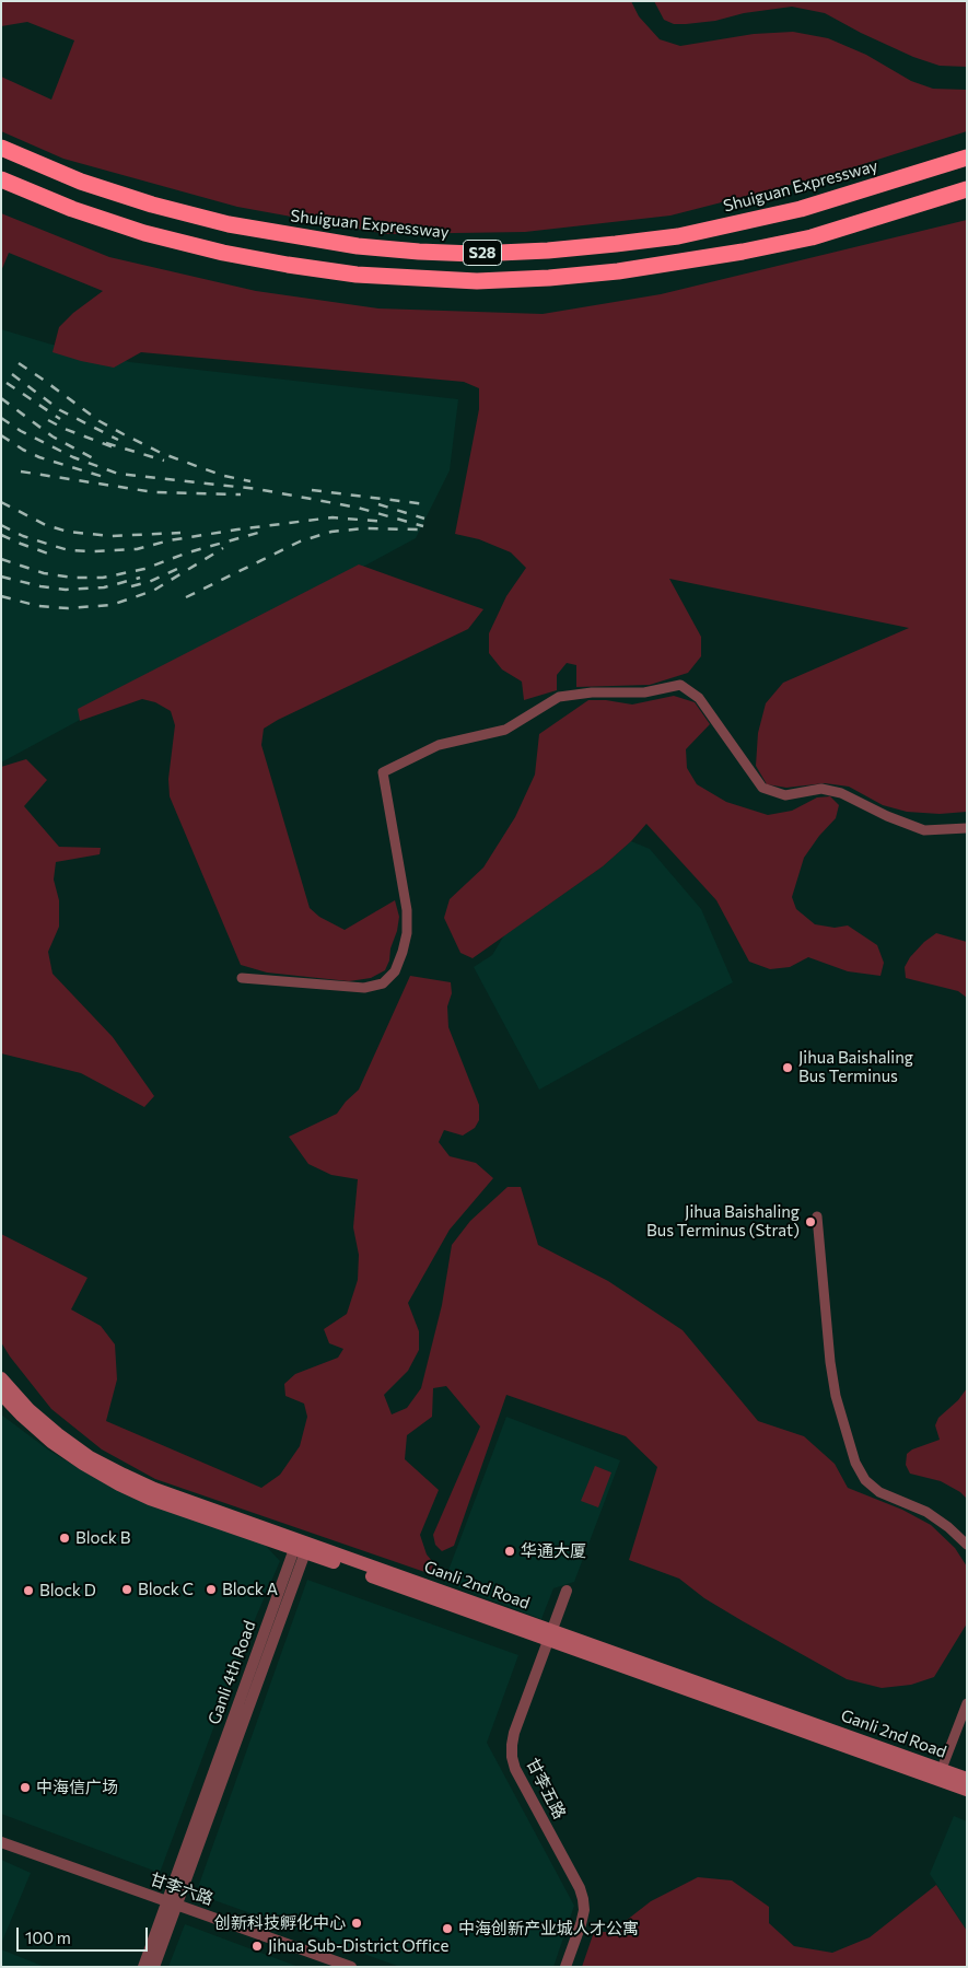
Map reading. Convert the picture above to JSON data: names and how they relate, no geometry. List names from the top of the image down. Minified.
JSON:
{"streets":{"highway":["Shuiguan Expressway","S28"],"main road":["Ganli 2nd Road"],"street":["Ganli 4th Road","甘李五路","甘李六路"]},"crossings":[["Ganli 2nd Road","Ganli 4th Road"],["Ganli 2nd Road","甘李五路"],["Ganli 4th Road","甘李六路"]],"places":["Jihua Baishaling Bus Terminus","Jihua Baishaling Bus Terminus (Strat)","Block B","华通大厦","Block C","Block A","Block D","中海信广场","创新科技孵化中心","中海创新产业城人才公寓","Jihua Sub-District Office"],"scale_bar":"100 m"}
